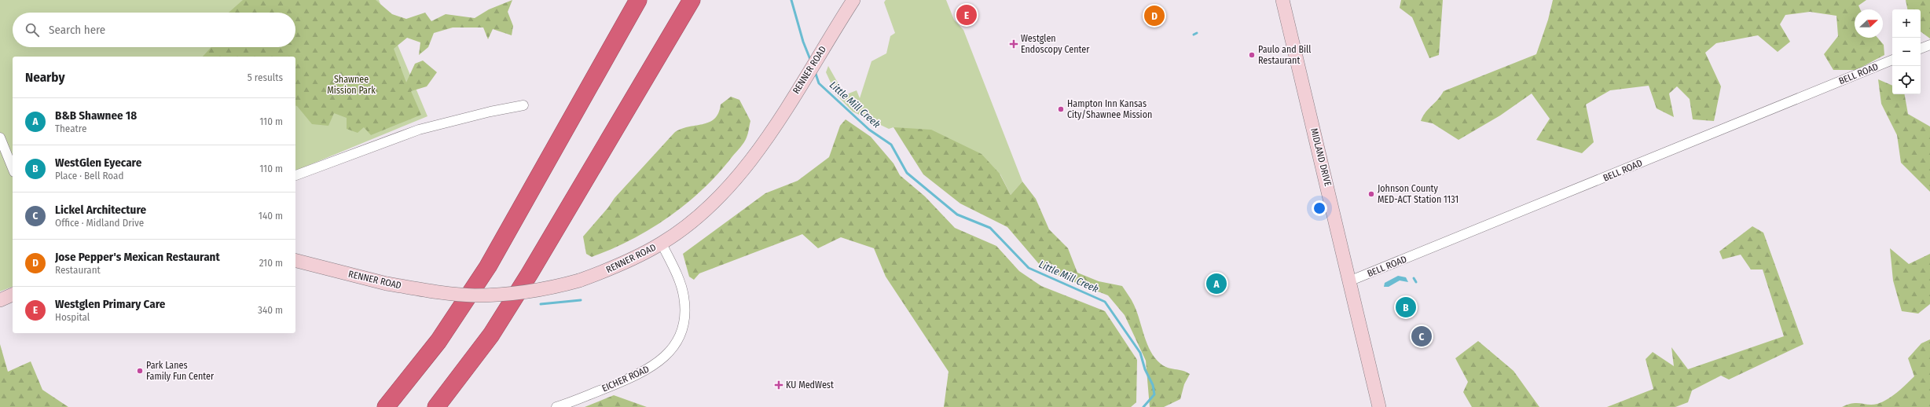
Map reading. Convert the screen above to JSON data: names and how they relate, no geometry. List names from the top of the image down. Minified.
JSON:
{"streets":{"main road":["RENNER ROAD","MIDLAND DRIVE"],"street":["BELL ROAD","EICHER ROAD"]},"crossings":[["RENNER ROAD","EICHER ROAD"],["BELL ROAD","MIDLAND DRIVE"]],"water":["Little Mill Creek"],"parks":["Shawnee Mission Park"],"places":{"health":["Westglen Endoscopy Center","KU MedWest"],"other":["Paulo and Bill Restaurant","Hampton Inn Kansas City/Shawnee Mission","Johnson County MED-ACT Station 1131","Park Lanes Family Fun Center"]},"north":"right","page":{"pins":["E","D","A","B","C"],"map_buttons":["+","−"],"search":"Search here","heading":["Nearby","5 results"],"list":[{"mark":"A","name":"B&B Shawnee 18","note":"Theatre","value":"110 m"},{"mark":"B","name":"WestGlen Eyecare","note":"Place · Bell Road","value":"110 m"},{"mark":"C","name":"Lickel Architecture","note":"Office · Midland Drive","value":"140 m"},{"mark":"D","name":"Jose Pepper's Mexican Restaurant","note":"Restaurant","value":"210 m"},{"mark":"E","name":"Westglen Primary Care","note":"Hospital","value":"340 m"}]}}
